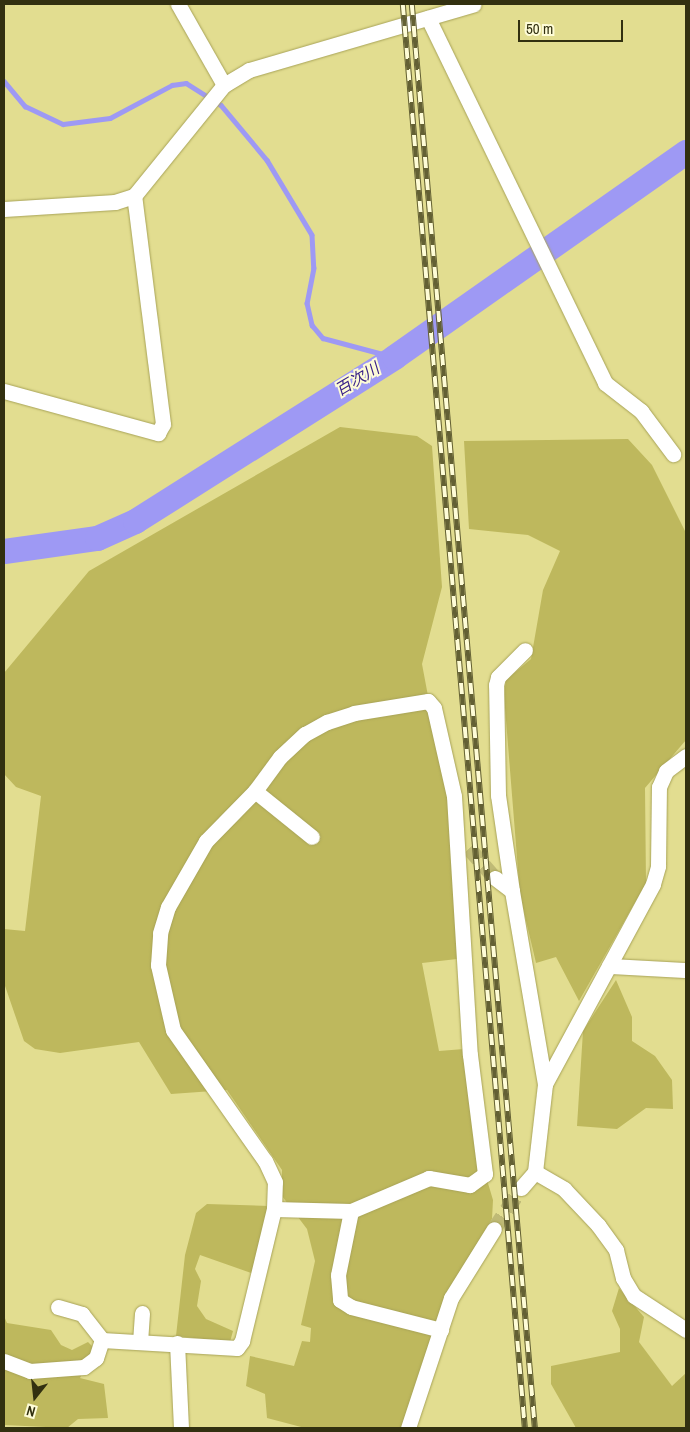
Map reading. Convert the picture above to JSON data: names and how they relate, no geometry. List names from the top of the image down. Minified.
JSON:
{"water":["百次川"],"scale_bar":"50 m","north":"bottom"}
